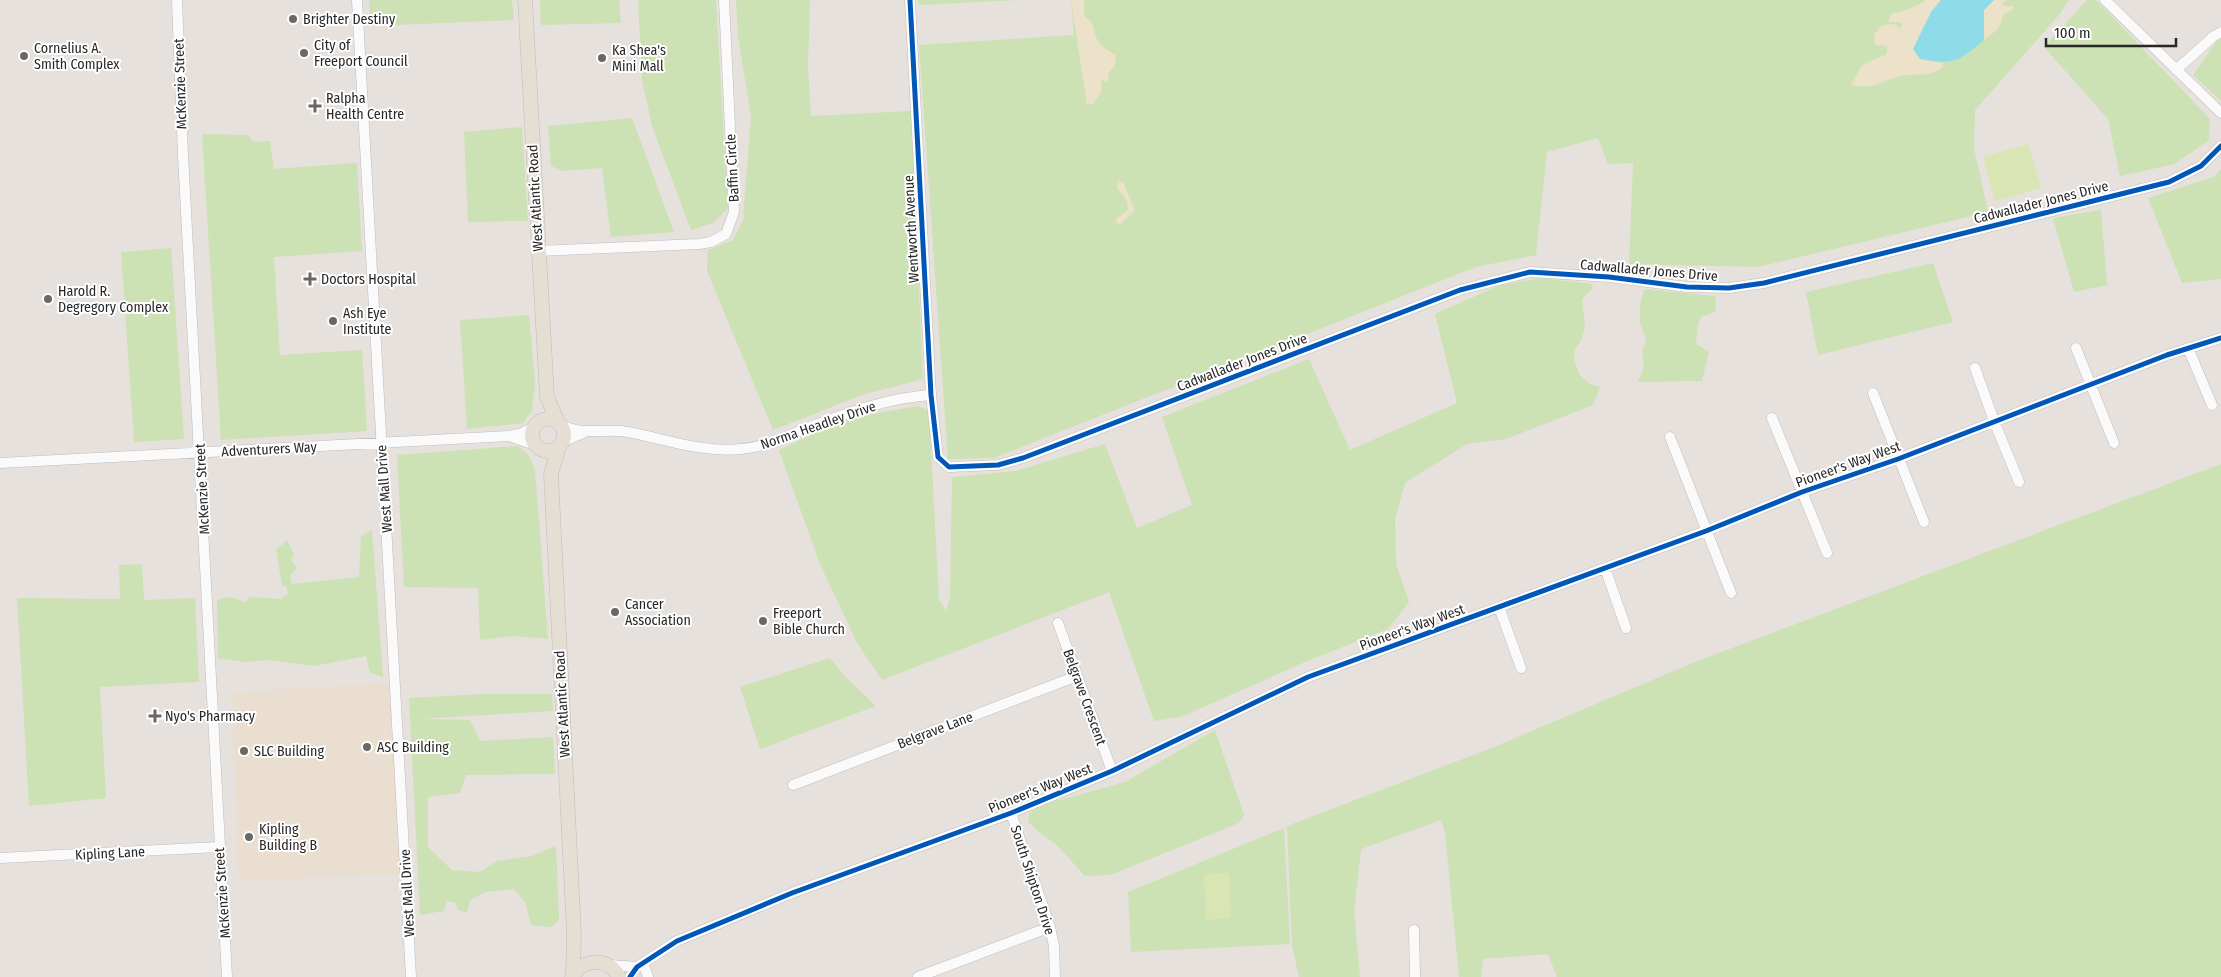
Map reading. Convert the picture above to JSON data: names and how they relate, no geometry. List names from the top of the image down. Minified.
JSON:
{"streets":{"main road":["West Atlantic Road"],"street":["McKenzie Street","Baffin Circle","Cadwallader Jones Drive","Wentworth Avenue","Norma Headley Drive","Adventurers Way","Pioneer's Way West","West Mall Drive","Belgrave Crescent","Belgrave Lane","Kipling Lane","South Shipton Drive"]},"crossings":[["McKenzie Street","Adventurers Way"],["McKenzie Street","Kipling Lane"],["Baffin Circle","West Atlantic Road"],["West Atlantic Road","Norma Headley Drive"],["West Atlantic Road","Adventurers Way"],["Cadwallader Jones Drive","Wentworth Avenue"],["Wentworth Avenue","Norma Headley Drive"],["Norma Headley Drive","Adventurers Way"],["Adventurers Way","West Mall Drive"],["Pioneer's Way West","Belgrave Crescent"],["Pioneer's Way West","South Shipton Drive"],["Belgrave Crescent","Belgrave Lane"]],"places":{"other":["Brighter Destiny","City of Freeport Council","Cornelius A. Smith Complex","Ka Shea's Mini Mall","Harold R. Degregory Complex","Ash Eye Institute","Cancer Association","Freeport Bible Church","ASC Building","SLC Building","Kipling Building B"],"health":["Ralpha Health Centre","Doctors Hospital","Nyo's Pharmacy"]},"scale_bar":"100 m"}
